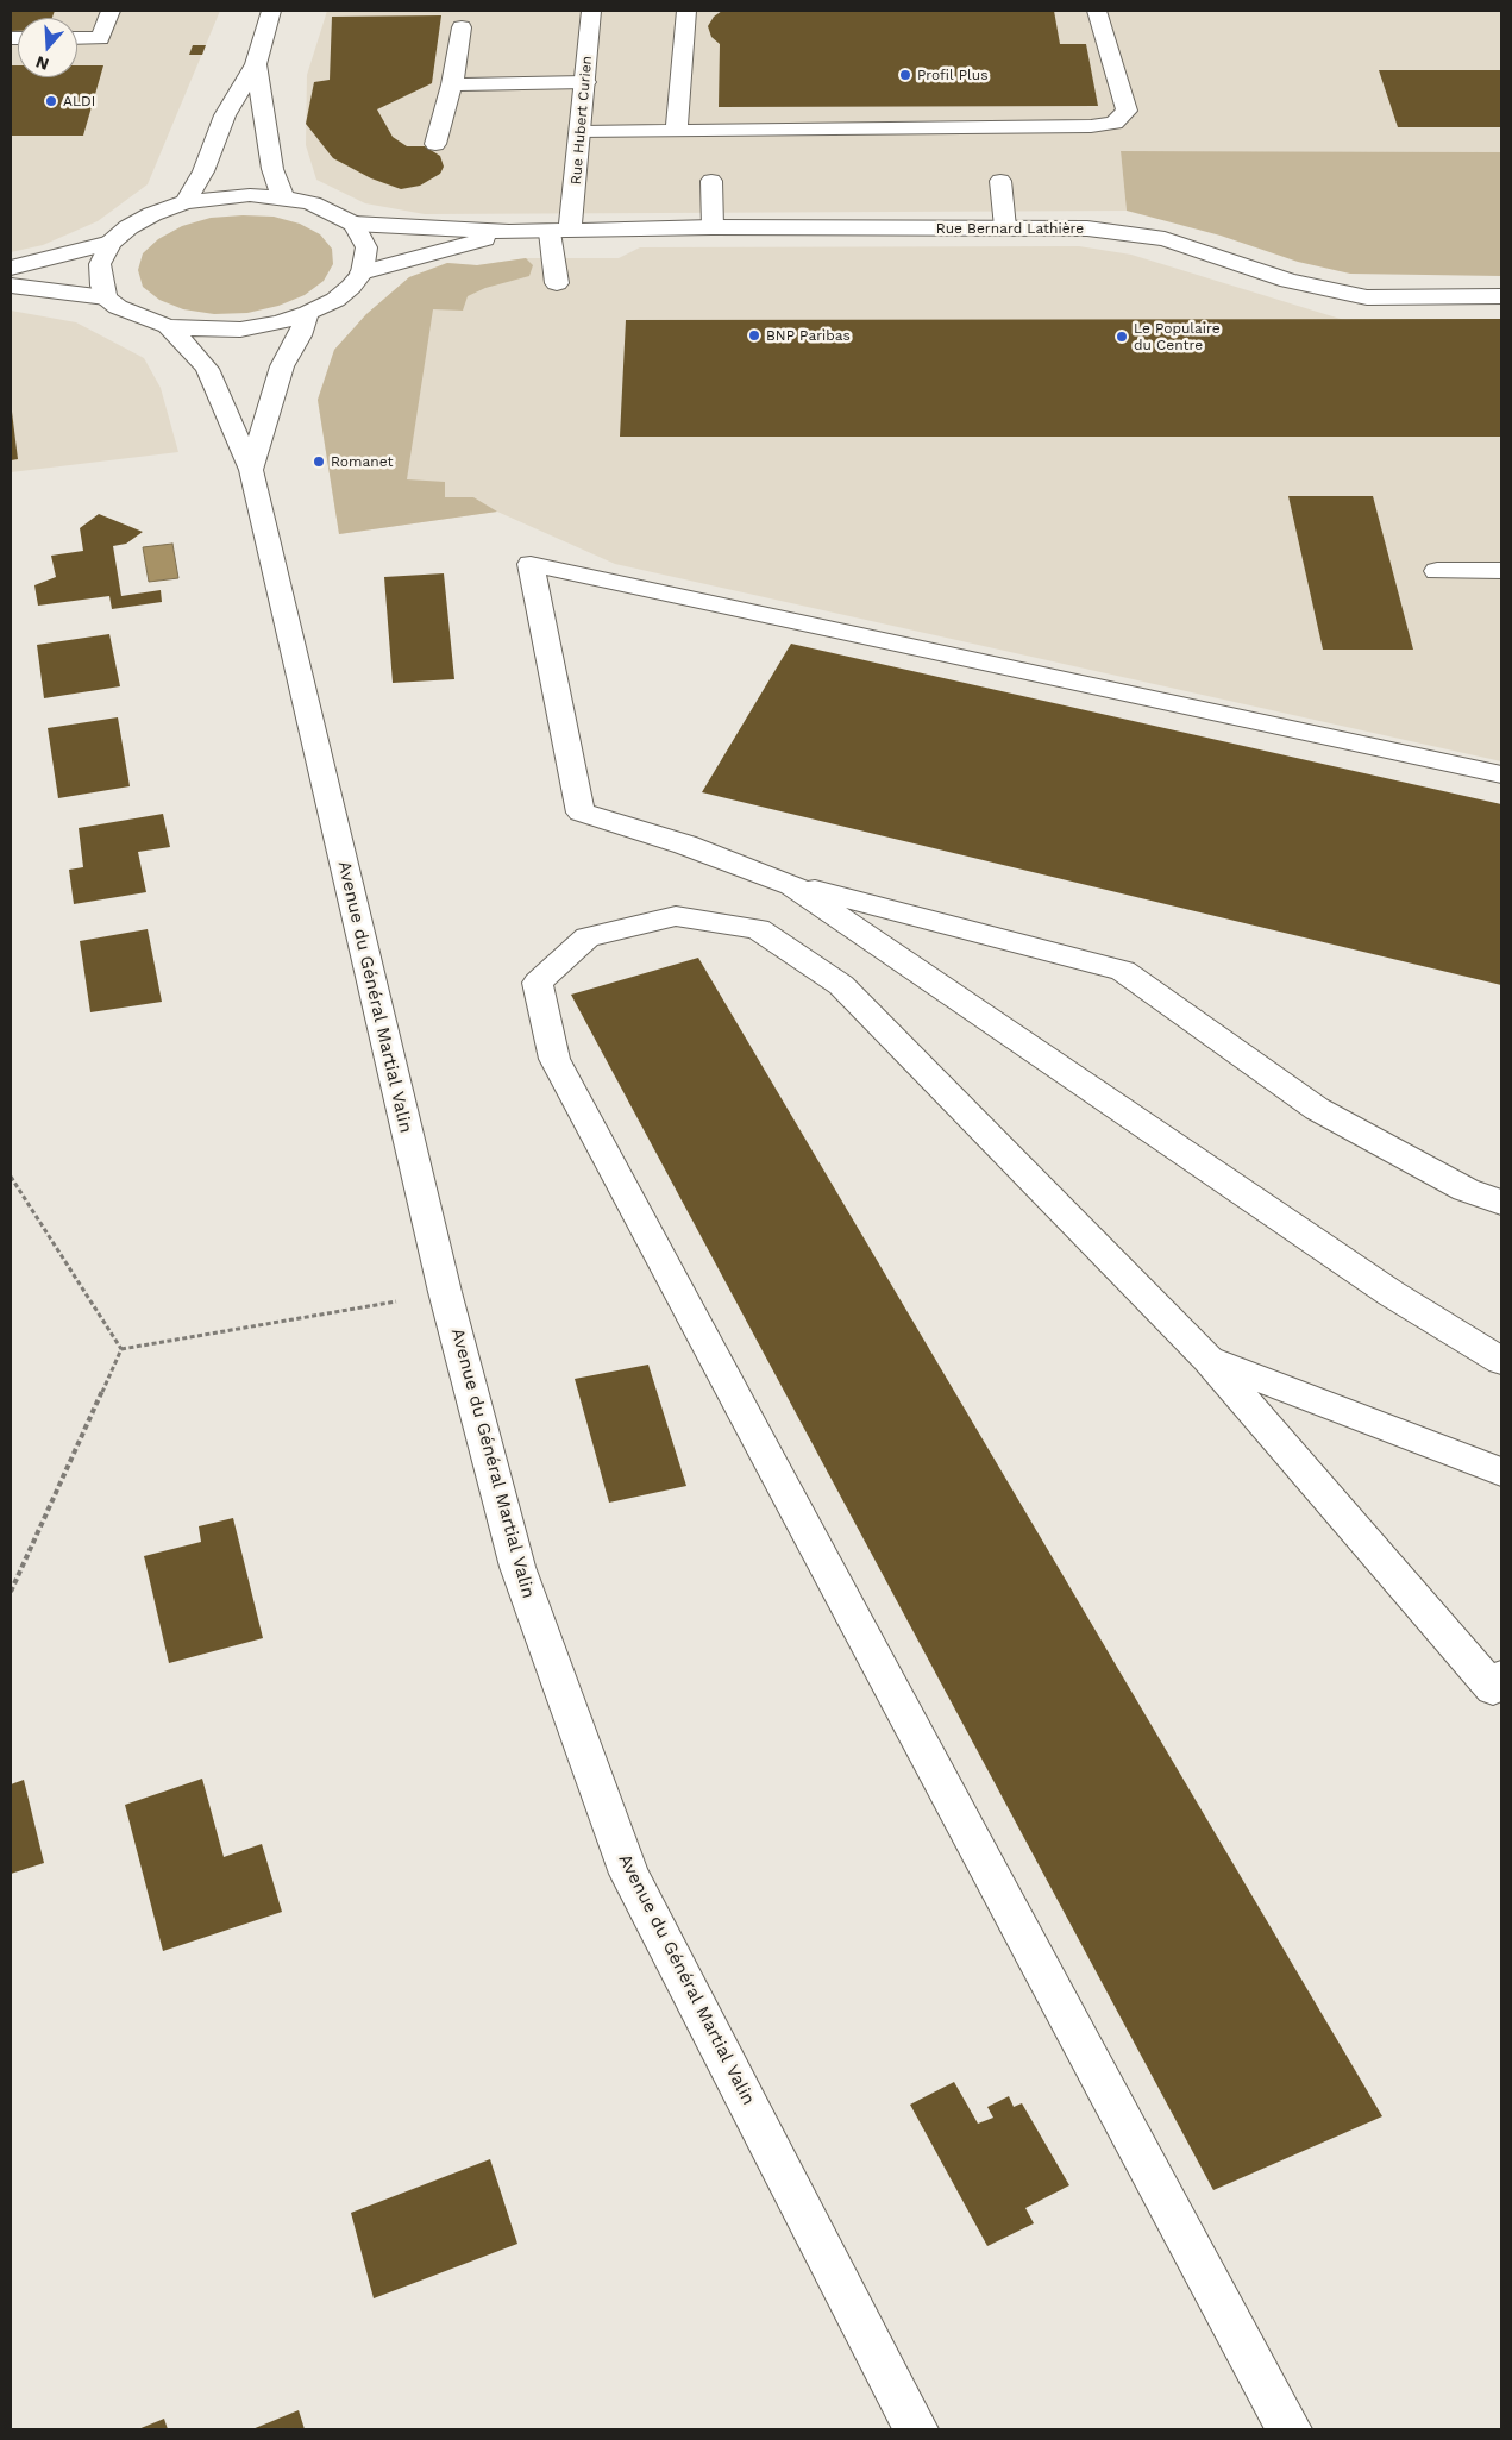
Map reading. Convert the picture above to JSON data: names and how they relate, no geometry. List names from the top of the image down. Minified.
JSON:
{"streets":{"main road":["Rue Hubert Curien","Rue Bernard Lathière","Avenue du Général Martial Valin"]},"crossings":[["Rue Hubert Curien","Rue Bernard Lathière"]],"places":["Profil Plus","ALDI","BNP Paribas","Le Populaire du Centre","Romanet"],"north":"bottom"}
